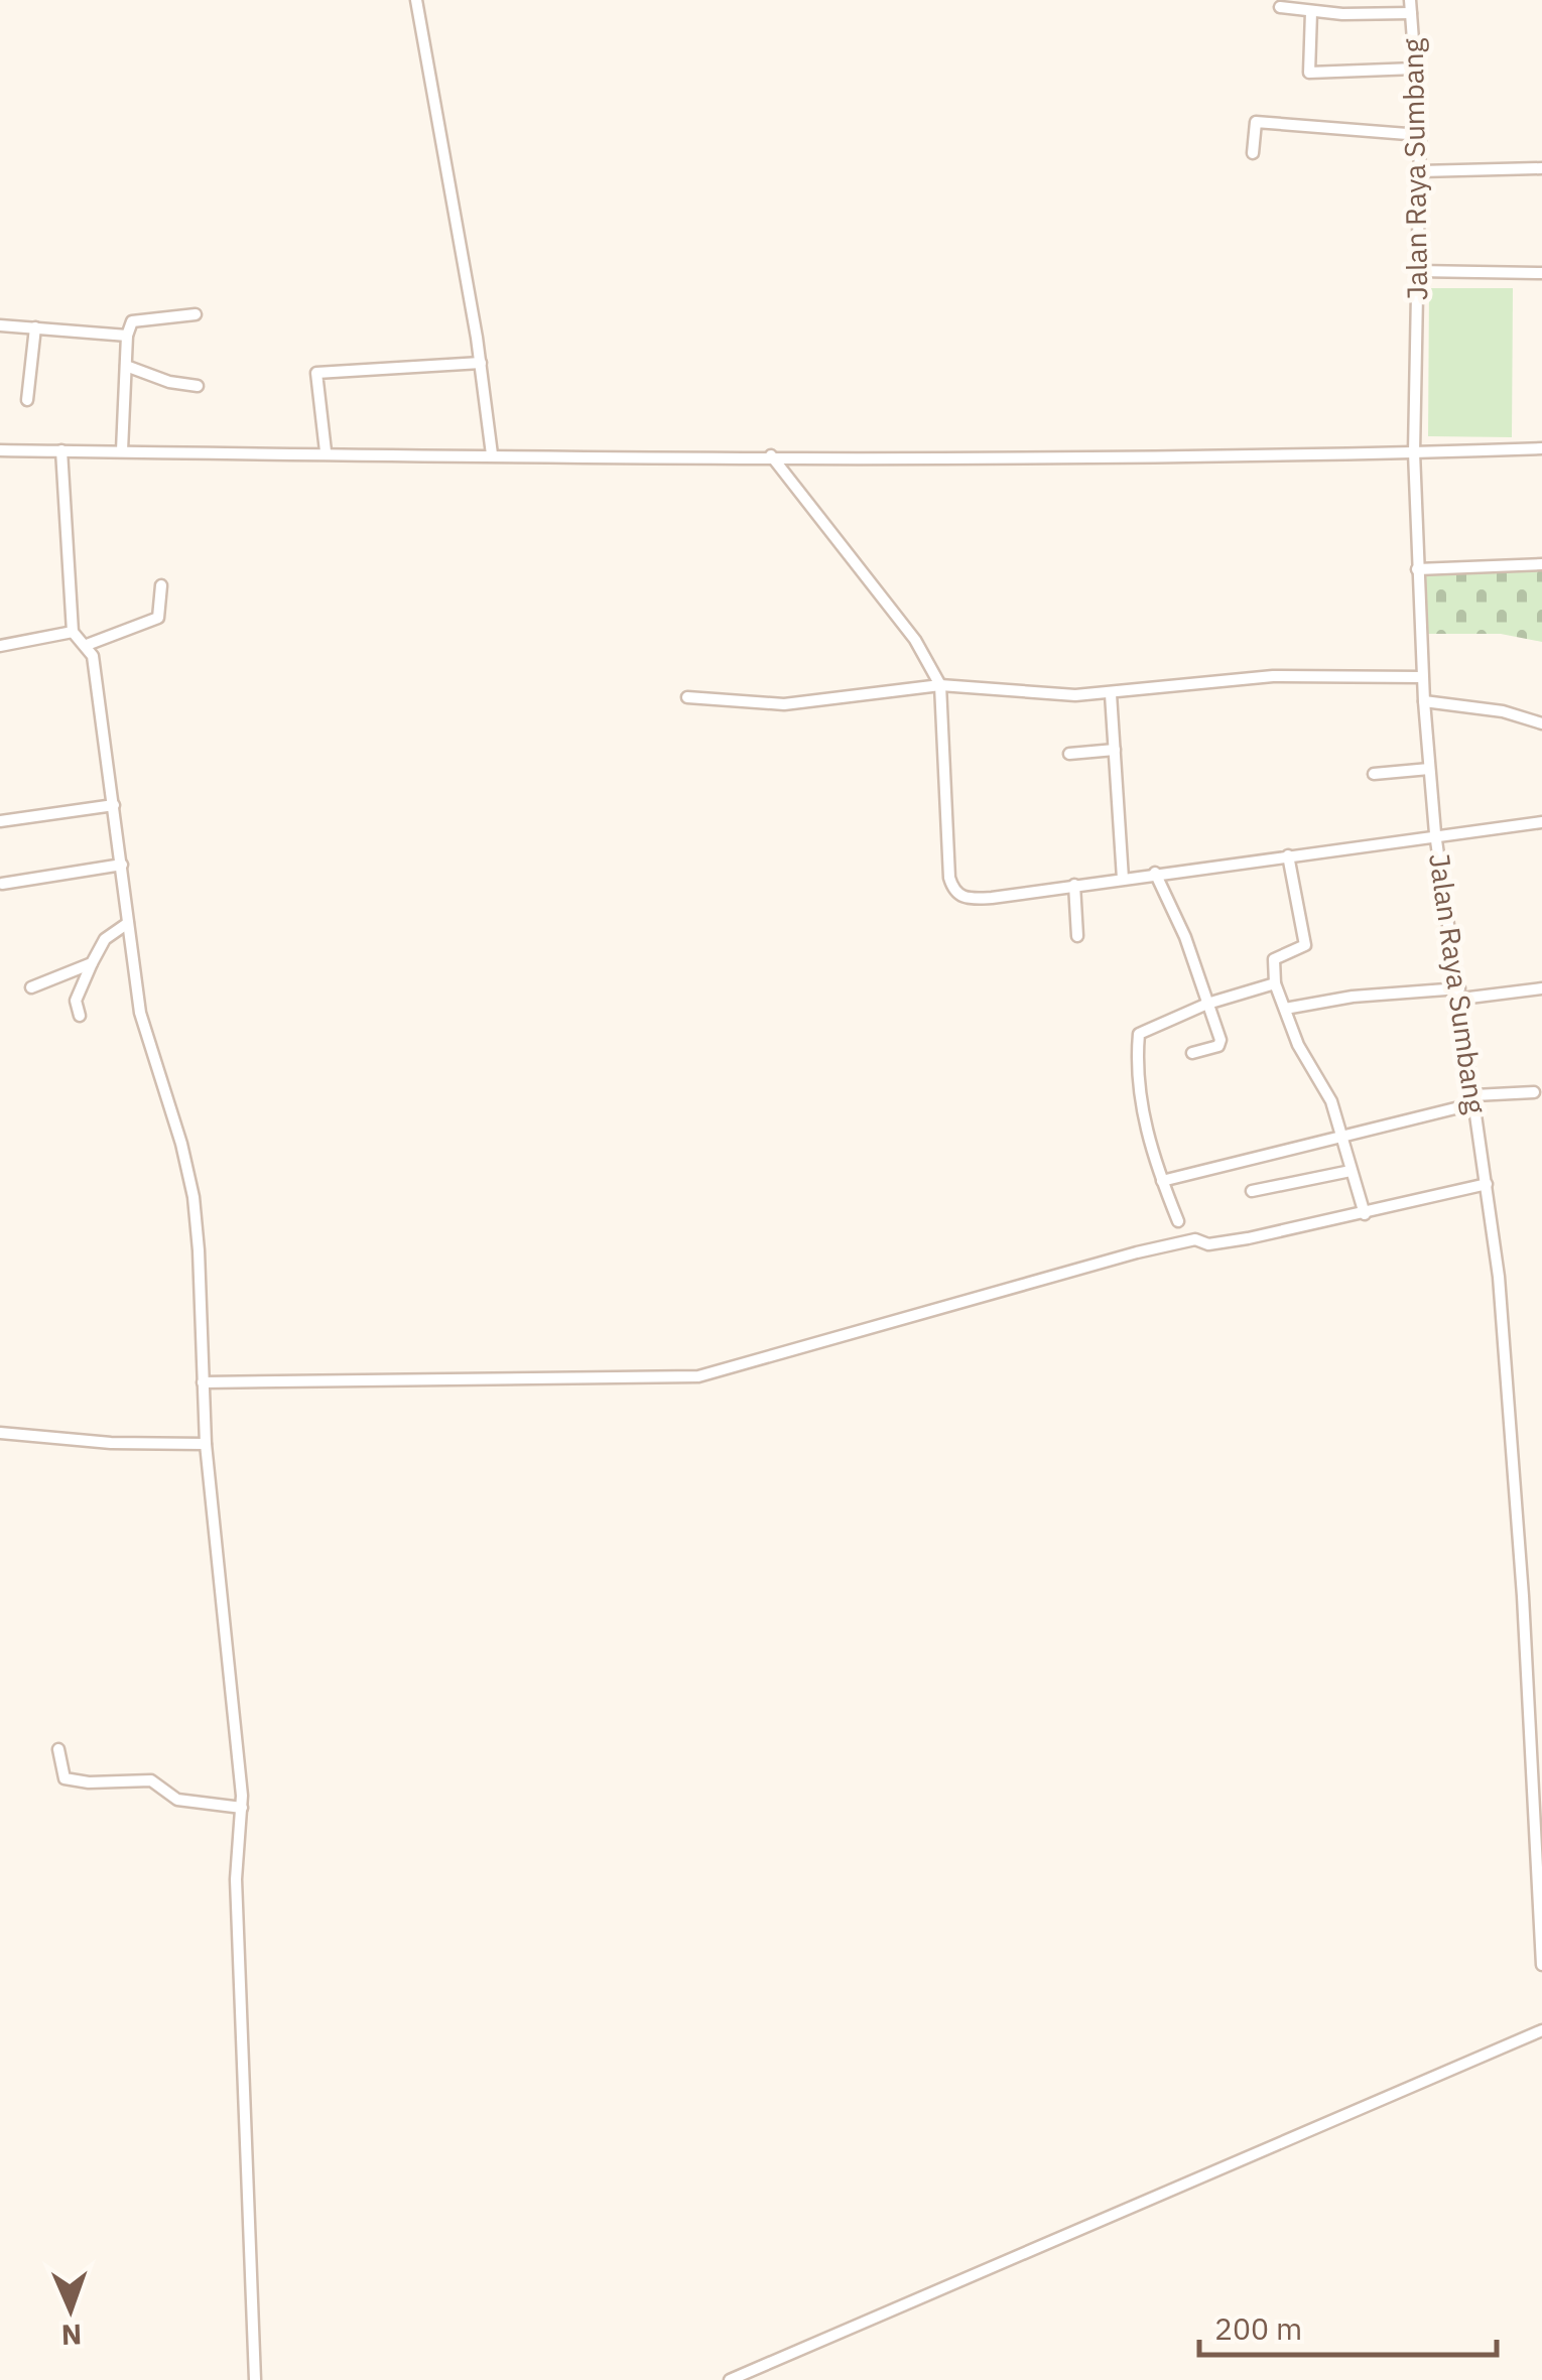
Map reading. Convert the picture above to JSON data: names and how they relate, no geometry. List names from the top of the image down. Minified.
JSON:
{"streets":{"street":["Jalan Raya Sumbang"]},"scale_bar":"200 m","north":"bottom"}
